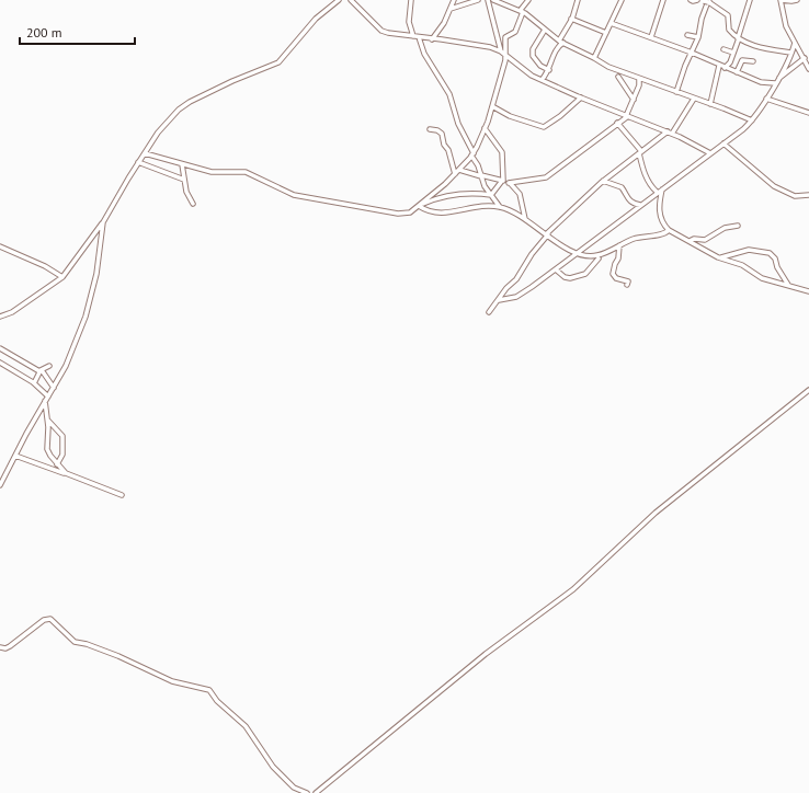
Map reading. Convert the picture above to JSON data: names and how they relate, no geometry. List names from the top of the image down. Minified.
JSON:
{"scale_bar":"200 m"}
